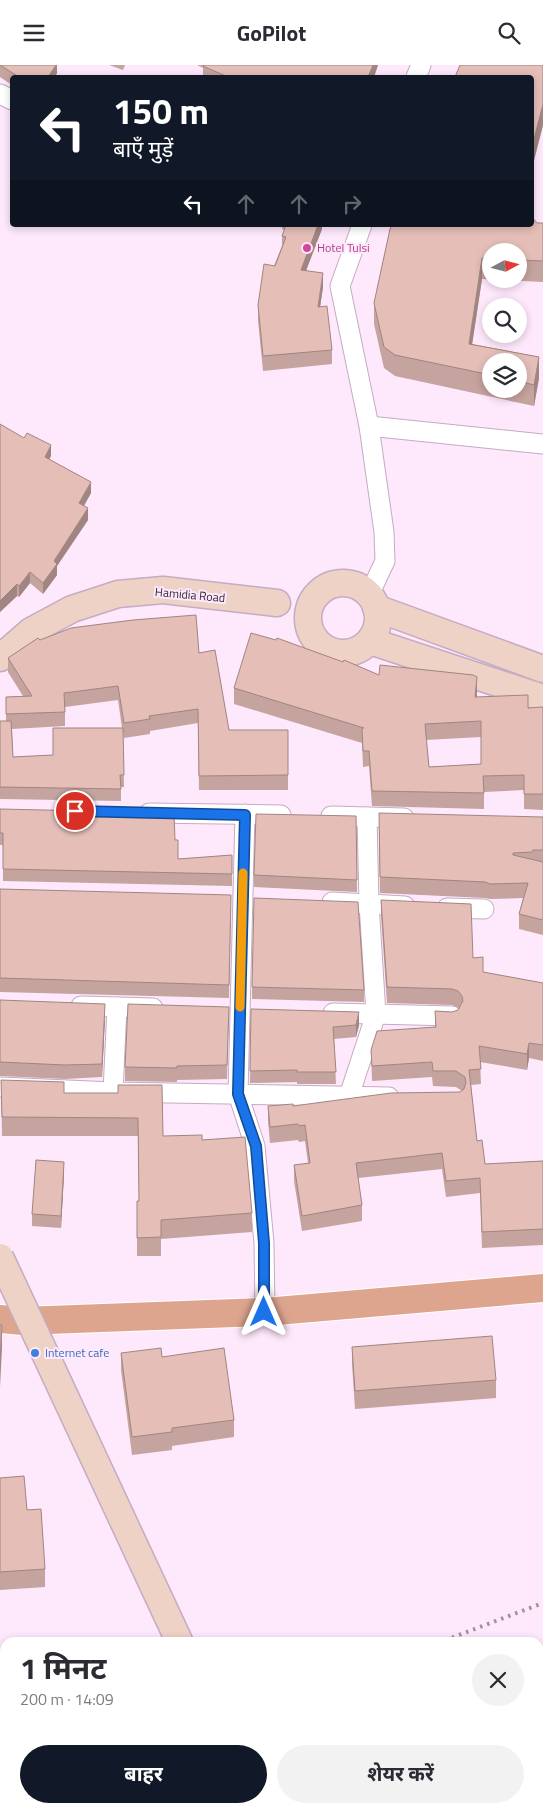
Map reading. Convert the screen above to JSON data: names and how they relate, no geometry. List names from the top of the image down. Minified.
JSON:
{"streets":{"main road":["Hamidia Road"]},"places":["Hotel Tulsi","Internet cafe"],"north":"right","page":{"header":"GoPilot","turn":["150 m","बाएँ मुड़ें"],"heading":["1 मिनट","200 m · 14:09"],"buttons":["बाहर","शेयर करें"]}}
